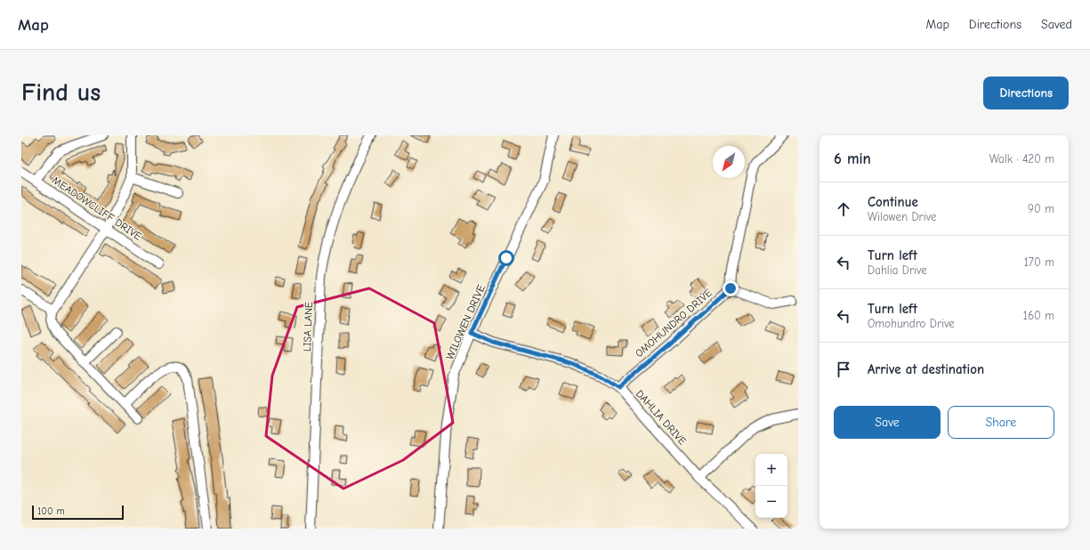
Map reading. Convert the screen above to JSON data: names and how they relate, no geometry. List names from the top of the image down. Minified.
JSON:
{"streets":{"street":["MEADOWCLIFF DRIVE","WILOWEN DRIVE","OMOHUNDRO DRIVE","LISA LANE","DAHLIA DRIVE"]},"crossings":[["WILOWEN DRIVE","DAHLIA DRIVE"],["OMOHUNDRO DRIVE","DAHLIA DRIVE"]],"scale_bar":"100 m","north":"bottom left","page":{"header":"Map","nav":["Map","Directions","Saved"],"buttons":["Directions",["Save","Share"]],"title":"Find us","heading":["6 min","Walk · 420 m"],"list":[["Continue","Wilowen Drive","90 m"],["Turn left","Dahlia Drive","170 m"],["Turn left","Omohundro Drive","160 m"],"Arrive at destination"],"map_buttons":["+","−"],"scale":"100 m"}}
